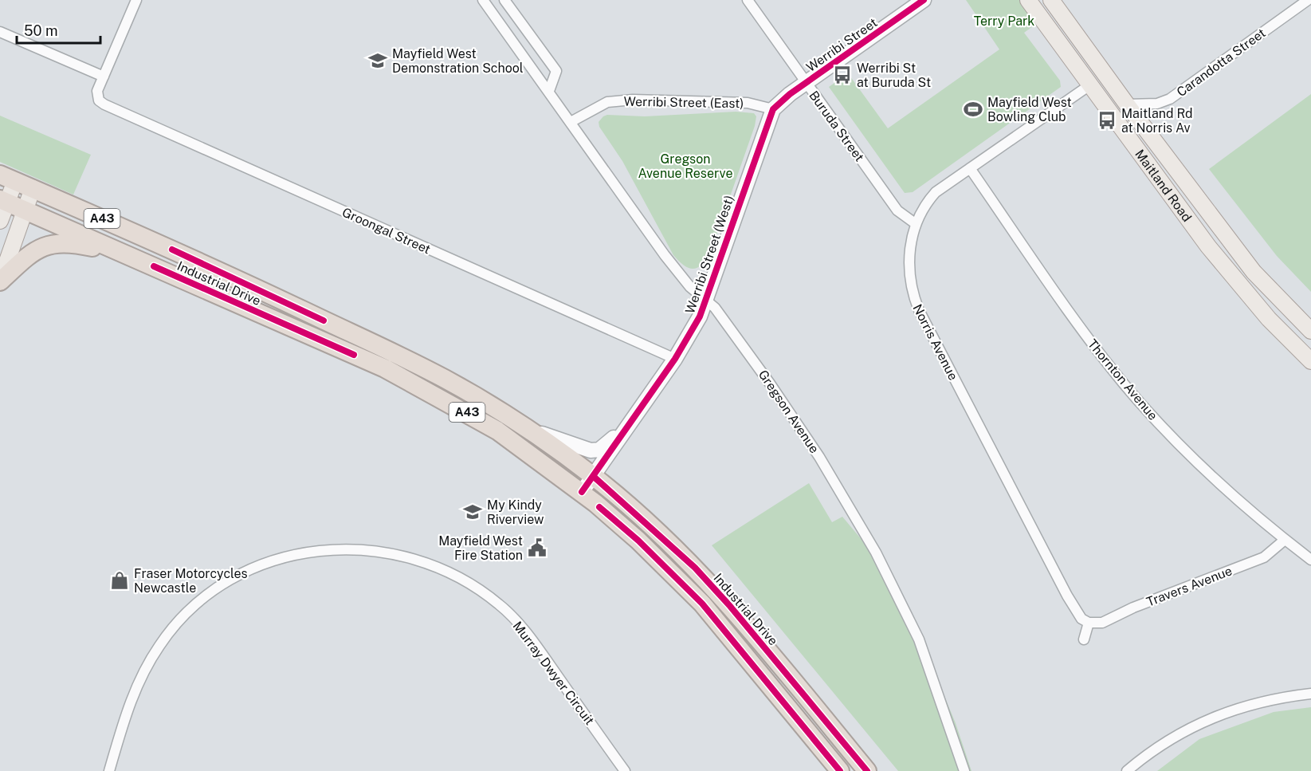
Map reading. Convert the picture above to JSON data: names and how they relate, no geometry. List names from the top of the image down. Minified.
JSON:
{"streets":{"highway":["A43","Industrial Drive"],"main road":["Werribi Street","Maitland Road","Werribi Street (West)"],"street":["Carandotta Street","Werribi Street (East)","Buruda Street","Groongal Street","Norris Avenue","Thornton Avenue","Gregson Avenue","Travers Avenue","Murray Dwyer Circuit"]},"crossings":[["Werribi Street","Werribi Street (East)"],["Werribi Street","Buruda Street"],["Werribi Street","Werribi Street (West)"],["Carandotta Street","Maitland Road"],["Werribi Street (East)","Werribi Street (West)"],["Werribi Street (East)","Gregson Avenue"],["Buruda Street","Norris Avenue"],["Maitland Road","Norris Avenue"],["Groongal Street","Werribi Street (West)"],["Werribi Street (West)","Industrial Drive"],["Werribi Street (West)","Gregson Avenue"],["Norris Avenue","Thornton Avenue"],["Norris Avenue","Travers Avenue"],["Thornton Avenue","Travers Avenue"]],"parks":["Terry Park","Gregson Avenue Reserve"],"places":{"school or university":["Mayfield West Demonstration School","My Kindy Riverview"],"bus stop":["Werribi St at Buruda St","Maitland Rd at Norris Av"],"sports":["Mayfield West Bowling Club"],"public building":["Mayfield West Fire Station"],"shop":["Fraser Motorcycles Newcastle"]},"scale_bar":"50 m"}
